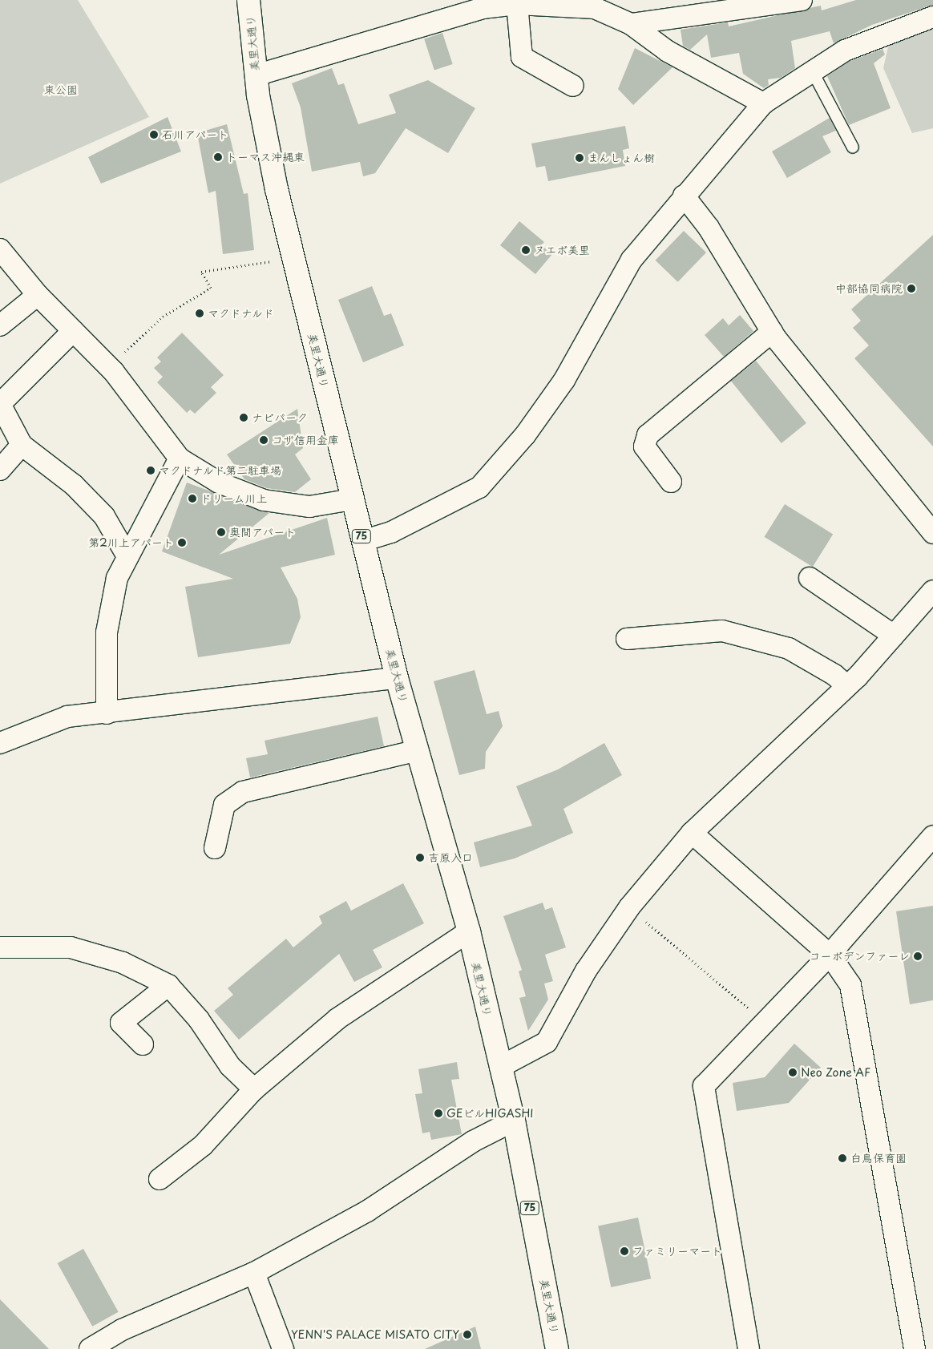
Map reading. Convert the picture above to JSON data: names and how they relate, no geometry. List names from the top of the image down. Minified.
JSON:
{"streets":{"main road":["美里大通り","75"]},"parks":["東公園"],"places":["石川アパート","トーマス沖縄東","まんしょん樹","ヌエボ美里","中部協同病院","マクドナルド","ナビパーク","コザ信用金庫","マクドナルド第二駐車場","ドリーム川上","奥間アパート","第2川上アパート","吉原入口","コーポデンファーレ","Neo Zone AF","GEビルHIGASHI","白鳥保育園","ファミリーマート","YENN'S PALACE MISATO CITY"]}
